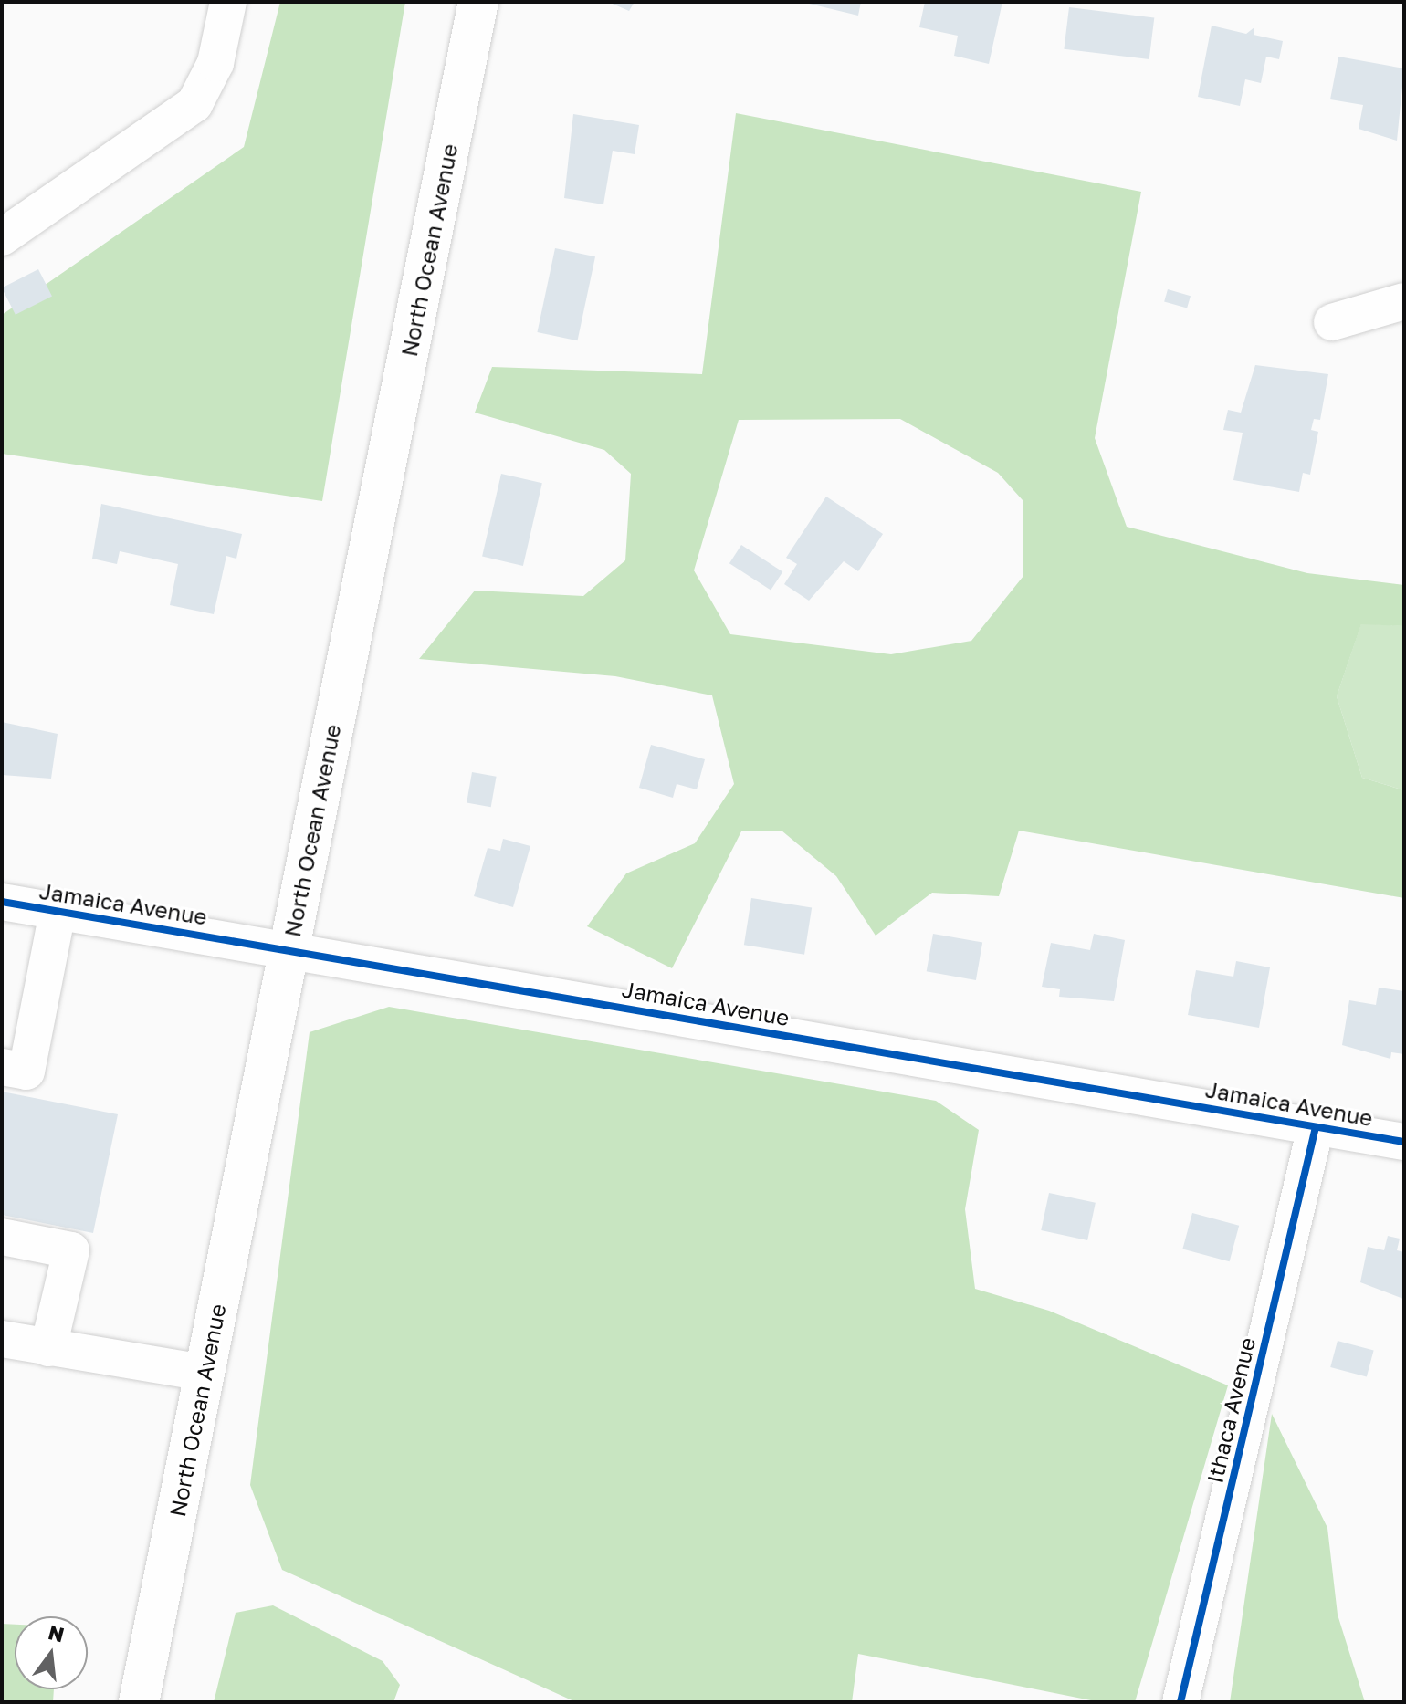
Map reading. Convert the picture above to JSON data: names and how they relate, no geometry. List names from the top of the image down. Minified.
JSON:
{"streets":{"main road":["North Ocean Avenue"],"street":["Jamaica Avenue","Ithaca Avenue"]},"crossings":[["North Ocean Avenue","Jamaica Avenue"],["Jamaica Avenue","Ithaca Avenue"]],"north":"top"}
